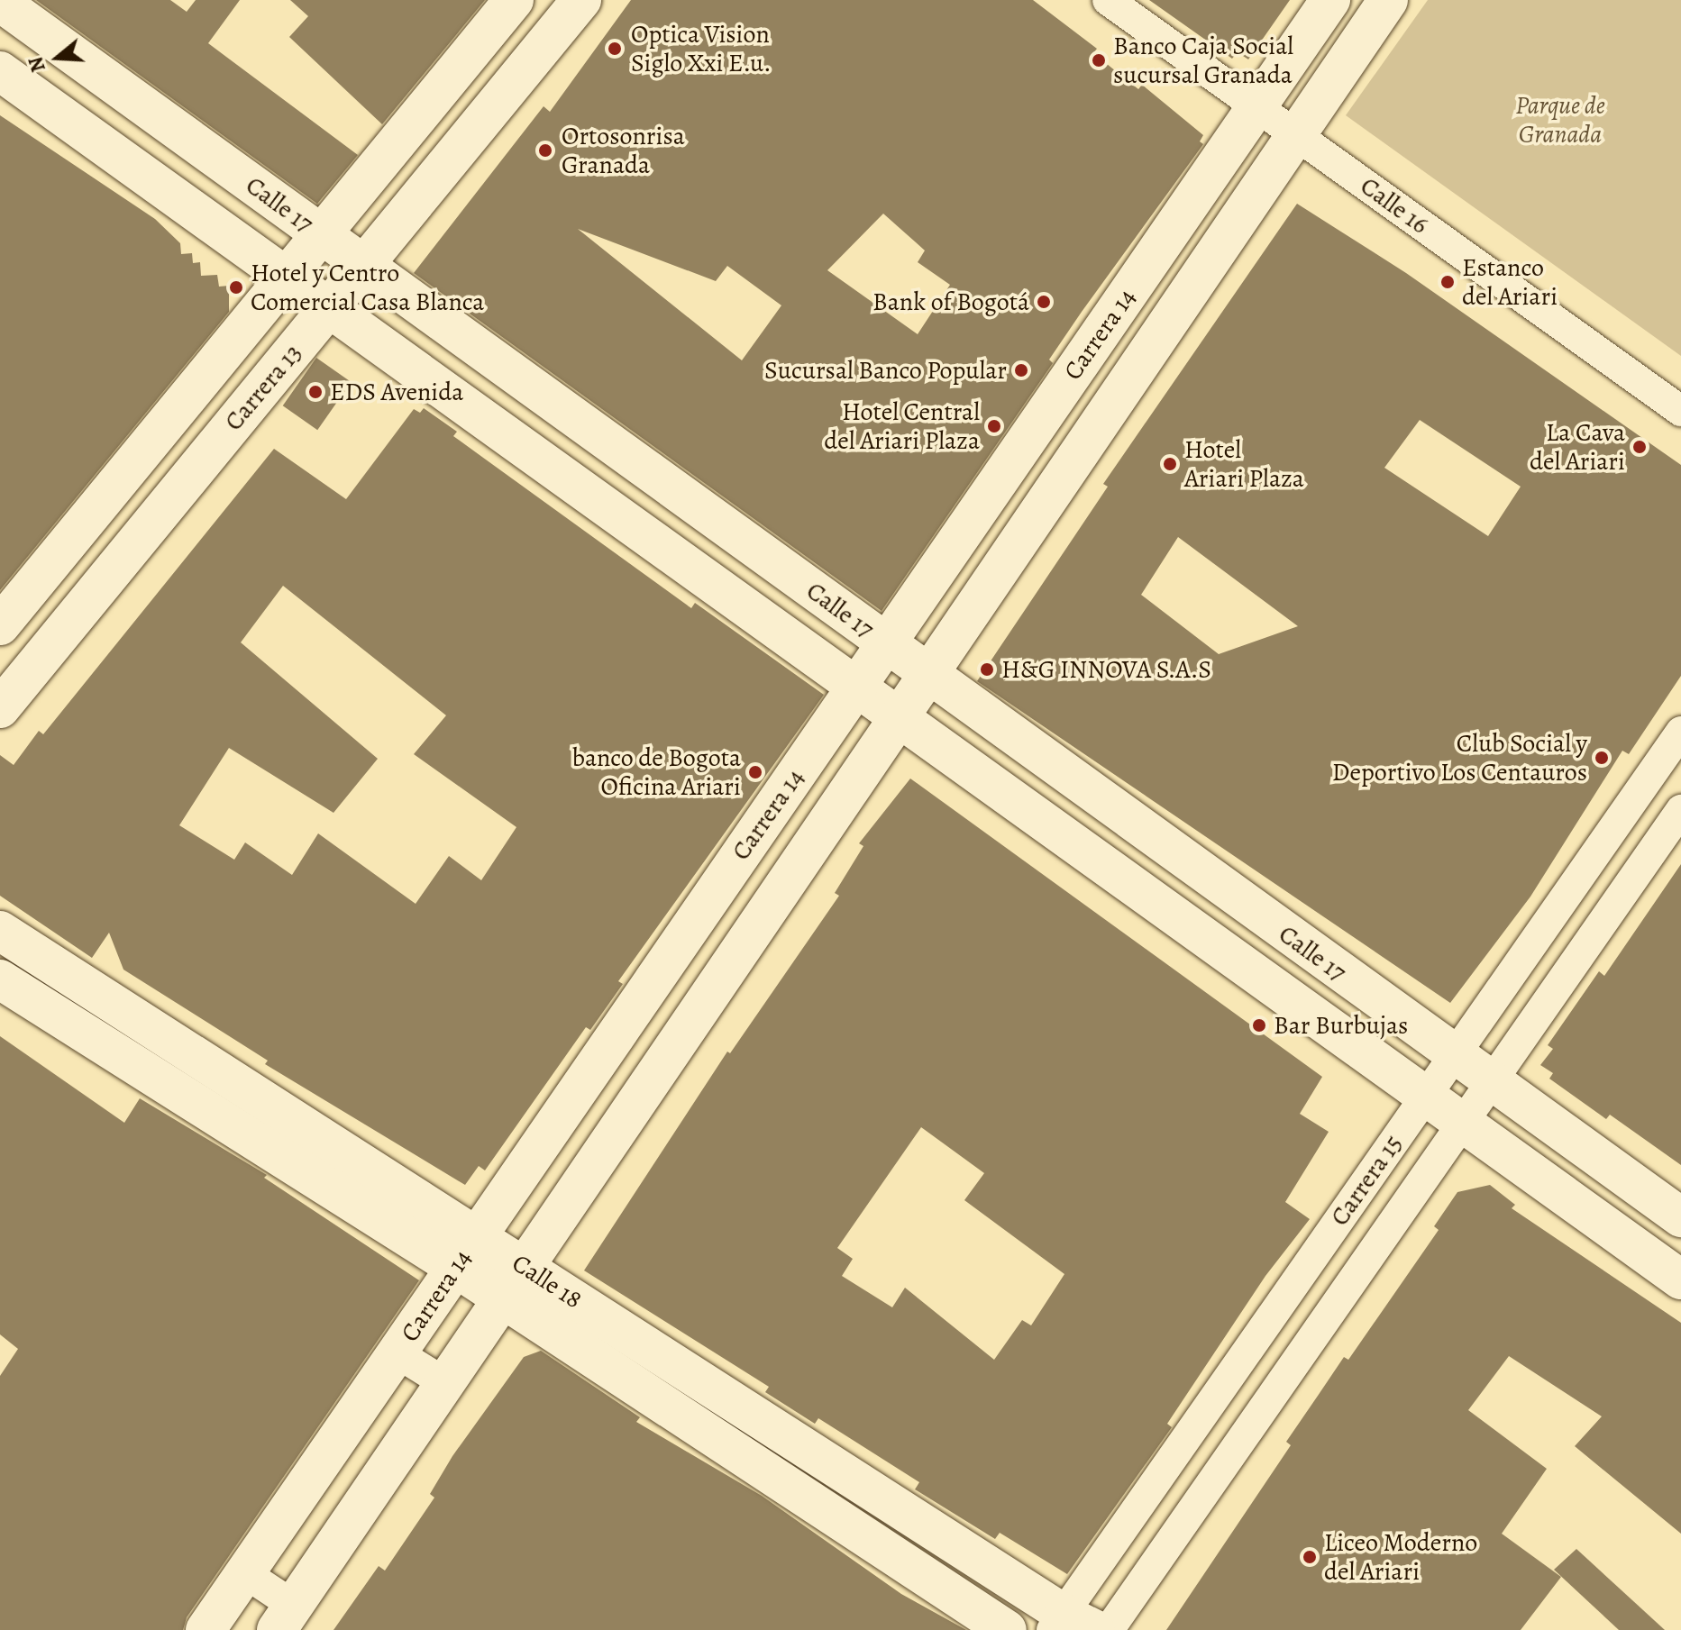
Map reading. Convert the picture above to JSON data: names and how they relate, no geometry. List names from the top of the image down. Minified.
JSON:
{"streets":{"street":["Calle 17","Calle 16","Carrera 14","Carrera 13","Carrera 15","Calle 18"]},"crossings":[["Calle 17","Carrera 14"],["Calle 17","Carrera 13"],["Calle 17","Carrera 15"],["Calle 16","Carrera 14"],["Carrera 14","Calle 18"],["Carrera 15","Calle 18"]],"parks":["Parque de Granada"],"places":["Optica Vision Siglo Xxi E.u.","Banco Caja Social sucursal Granada","Ortosonrisa Granada","Estanco del Ariari","Hotel y Centro Comercial Casa Blanca","Bank of Bogotá","Sucursal Banco Popular","EDS Avenida","Hotel Central del Ariari Plaza","La Cava del Ariari","Hotel Ariari Plaza","H&G INNOVA S.A.S","Club Social y Deportivo Los Centauros","banco de Bogota Oficina Ariari","Bar Burbujas","Liceo Moderno del Ariari"],"north":"left"}
